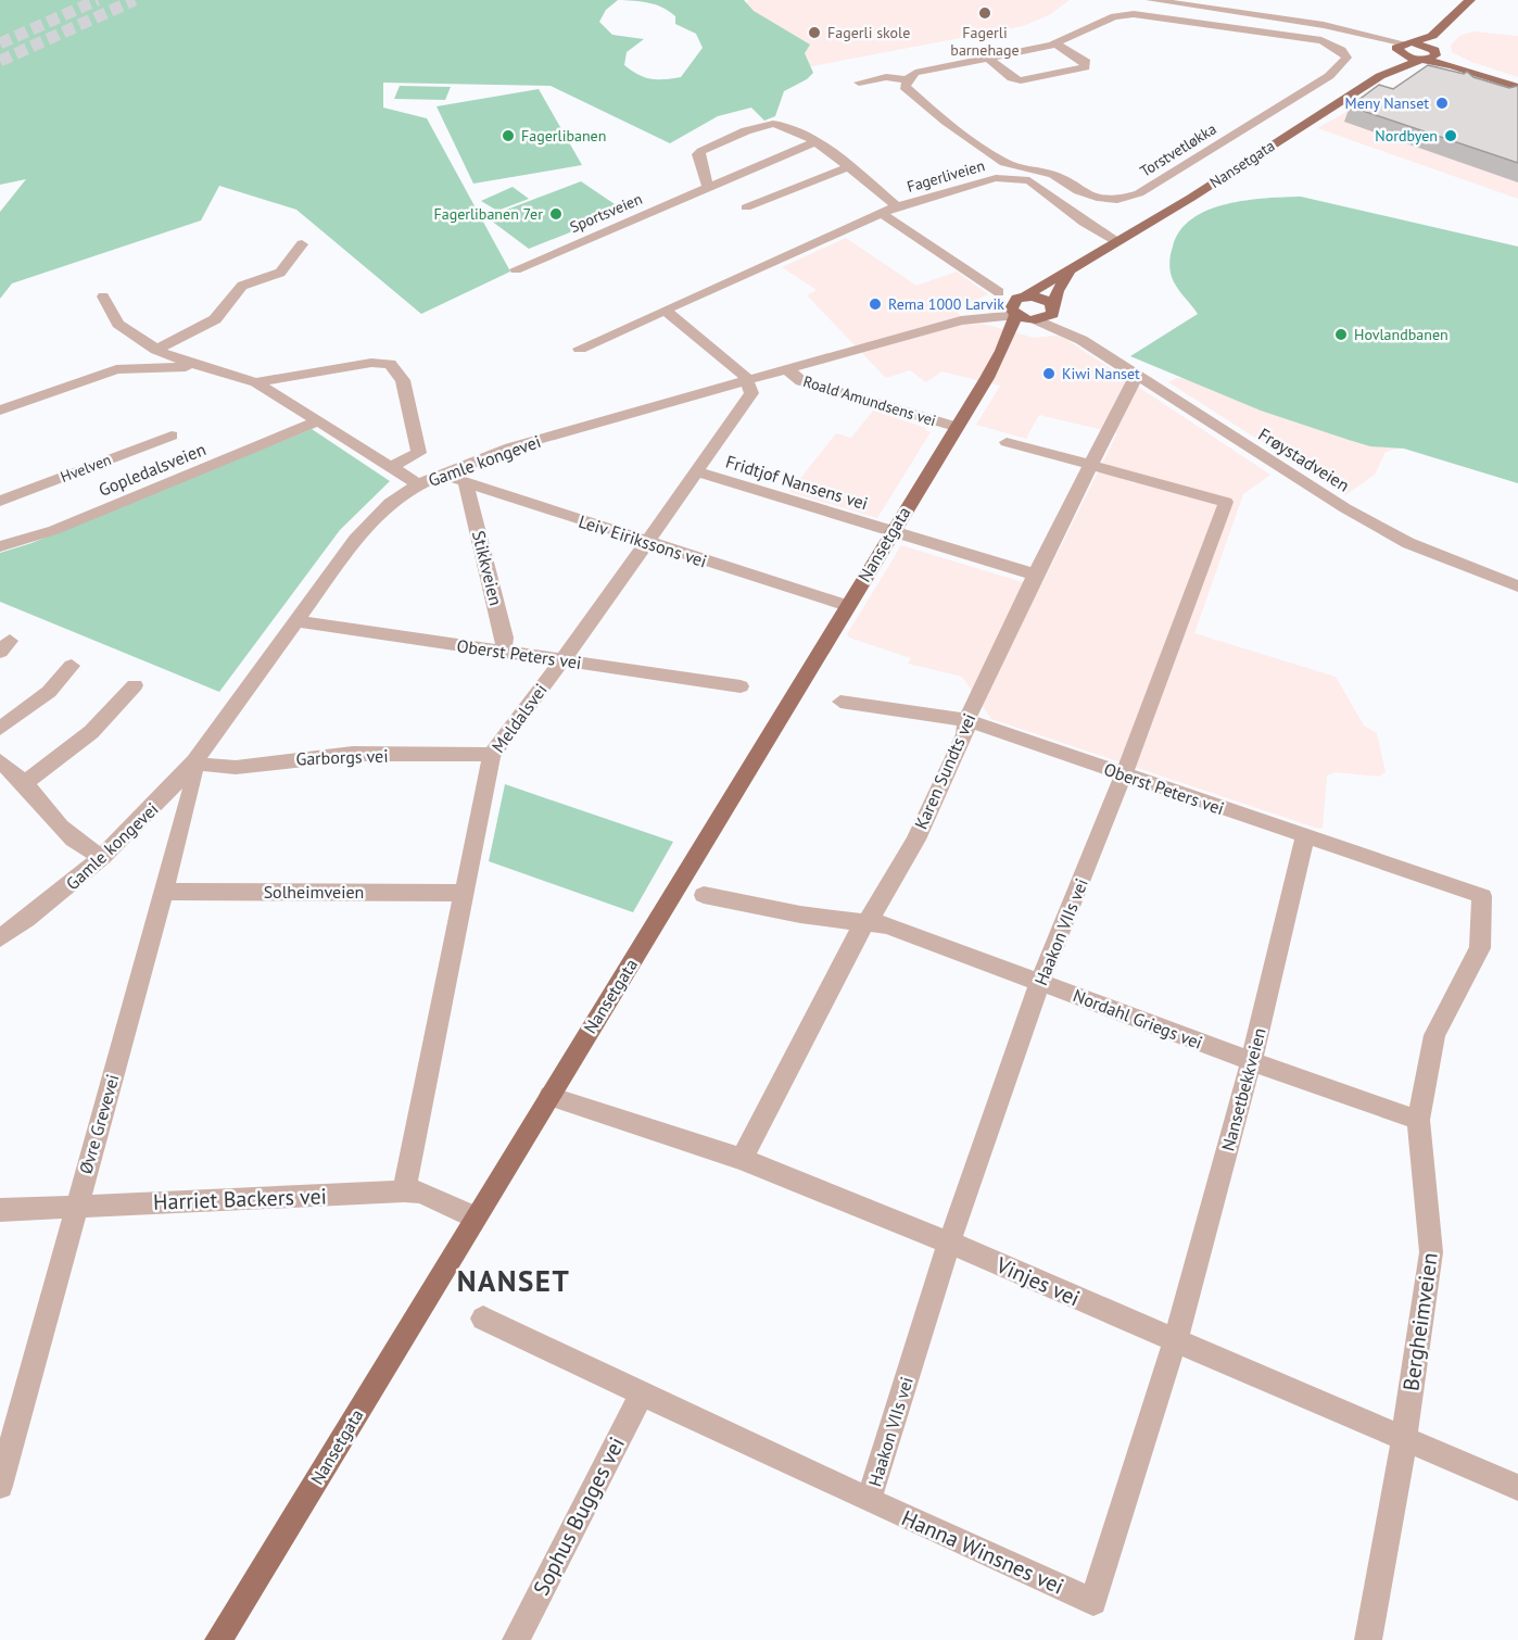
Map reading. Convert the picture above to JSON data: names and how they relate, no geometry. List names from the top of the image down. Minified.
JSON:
{"streets":{"main road":["Nansetgata"],"street":["Torstvetløkka","Fagerliveien","Sportsveien","Roald Amundsens vei","Frøystadveien","Gamle kongevei","Hvelven","Gopledalsveien","Fridtjof Nansens vei","Leiv Eirikssons vei","Stikkveien","Oberst Peters vei","Meldalsvei","Garborgs vei","Karen Sundts vei","Solheimveien","Haakon VIIs vei","Nordahl Griegs vei","Nansetbekkveien","Øvre Grevevei","Harriet Backers vei","Vinjes vei","Bergheimveien","Sophus Bugges vei","Hanna Winsnes vei"]},"crossings":[["Nansetgata","Fagerliveien"],["Nansetgata","Roald Amundsens vei"],["Nansetgata","Frøystadveien"],["Nansetgata","Gamle kongevei"],["Nansetgata","Fridtjof Nansens vei"],["Nansetgata","Leiv Eirikssons vei"],["Nansetgata","Harriet Backers vei"],["Nansetgata","Vinjes vei"],["Roald Amundsens vei","Gamle kongevei"],["Frøystadveien","Karen Sundts vei"],["Gamle kongevei","Leiv Eirikssons vei"],["Gamle kongevei","Oberst Peters vei"],["Gamle kongevei","Meldalsvei"],["Gamle kongevei","Garborgs vei"],["Gamle kongevei","Øvre Grevevei"],["Fridtjof Nansens vei","Meldalsvei"],["Fridtjof Nansens vei","Karen Sundts vei"],["Leiv Eirikssons vei","Stikkveien"],["Leiv Eirikssons vei","Meldalsvei"],["Stikkveien","Oberst Peters vei"],["Oberst Peters vei","Meldalsvei"],["Oberst Peters vei","Karen Sundts vei"],["Oberst Peters vei","Haakon VIIs vei"],["Oberst Peters vei","Nansetbekkveien"],["Oberst Peters vei","Bergheimveien"],["Meldalsvei","Garborgs vei"],["Meldalsvei","Solheimveien"],["Meldalsvei","Harriet Backers vei"],["Garborgs vei","Øvre Grevevei"],["Karen Sundts vei","Haakon VIIs vei"],["Karen Sundts vei","Nordahl Griegs vei"],["Karen Sundts vei","Vinjes vei"],["Solheimveien","Øvre Grevevei"],["Haakon VIIs vei","Nordahl Griegs vei"],["Haakon VIIs vei","Vinjes vei"],["Haakon VIIs vei","Hanna Winsnes vei"],["Nordahl Griegs vei","Nansetbekkveien"],["Nordahl Griegs vei","Bergheimveien"],["Nansetbekkveien","Vinjes vei"],["Nansetbekkveien","Hanna Winsnes vei"],["Øvre Grevevei","Harriet Backers vei"],["Vinjes vei","Bergheimveien"],["Vinjes vei","Hanna Winsnes vei"],["Sophus Bugges vei","Hanna Winsnes vei"]],"districts":["NANSET"],"places":["Fagerli barnehage","Fagerli skole","Meny Nanset","Fagerlibanen","Nordbyen","Fagerlibanen 7er","Rema 1000 Larvik","Hovlandbanen","Kiwi Nanset"]}
